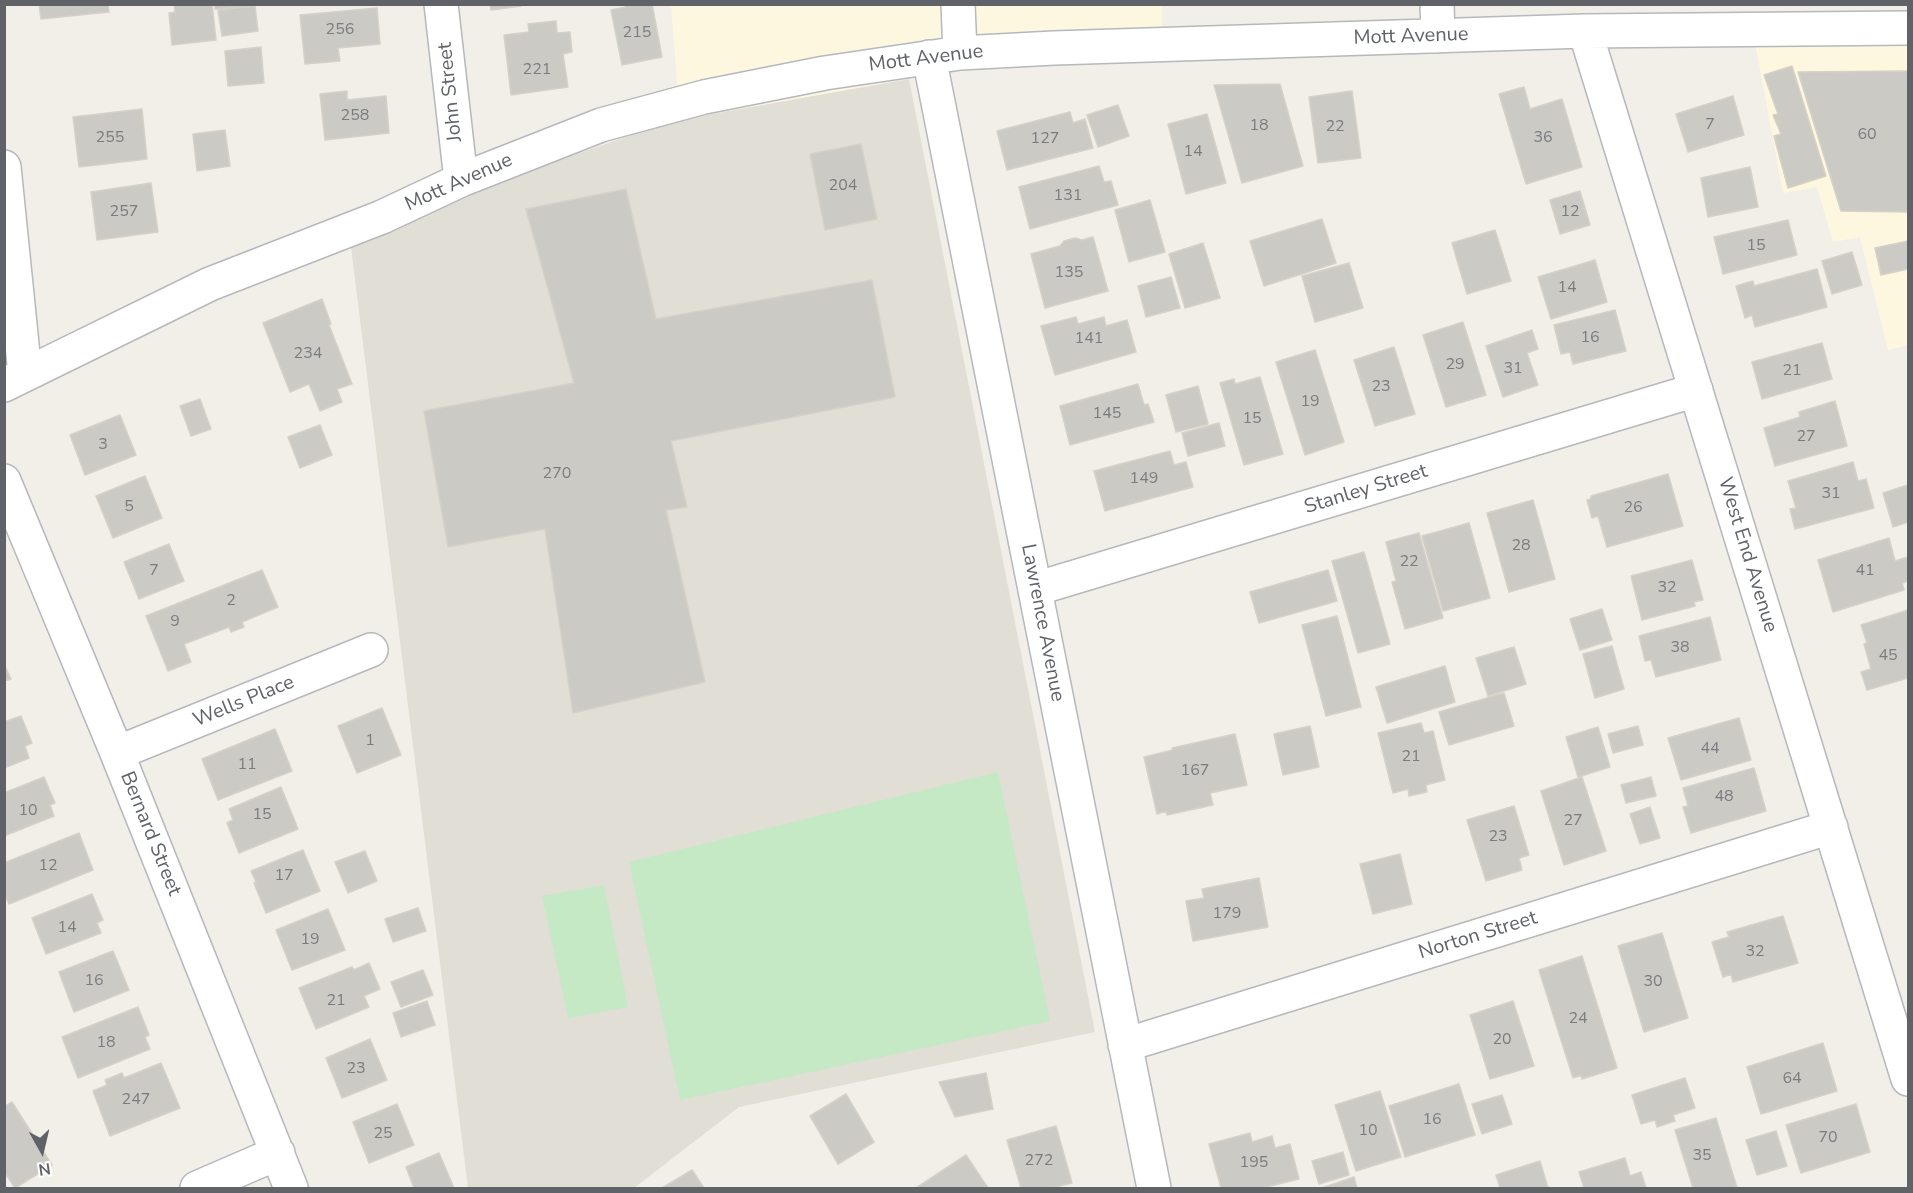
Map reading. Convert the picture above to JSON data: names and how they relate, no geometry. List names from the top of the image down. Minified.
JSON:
{"streets":{"street":["Mott Avenue","John Street","Stanley Street","West End Avenue","Lawrence Avenue","Wells Place","Bernard Street","Norton Street"]},"crossings":[["Mott Avenue","John Street"],["Mott Avenue","West End Avenue"],["Mott Avenue","Lawrence Avenue"],["Stanley Street","West End Avenue"],["Stanley Street","Lawrence Avenue"],["West End Avenue","Norton Street"],["Lawrence Avenue","Norton Street"],["Wells Place","Bernard Street"]],"house_numbers":["256","215","221","258","7","18","22","60","255","36","127","14","204","131","257","12","15","135","14","16","141","234","29","31","21","23","19","145","15","27","3","270","149","31","5","26","28","22","7","41","32","2","9","38","45","1","44","21","11","167","48","10","15","27","23","12","17","179","14","19","32","16","30","21","24","20","18","23","64","247","16","10","25","70","35","272","195"],"north":"bottom"}
